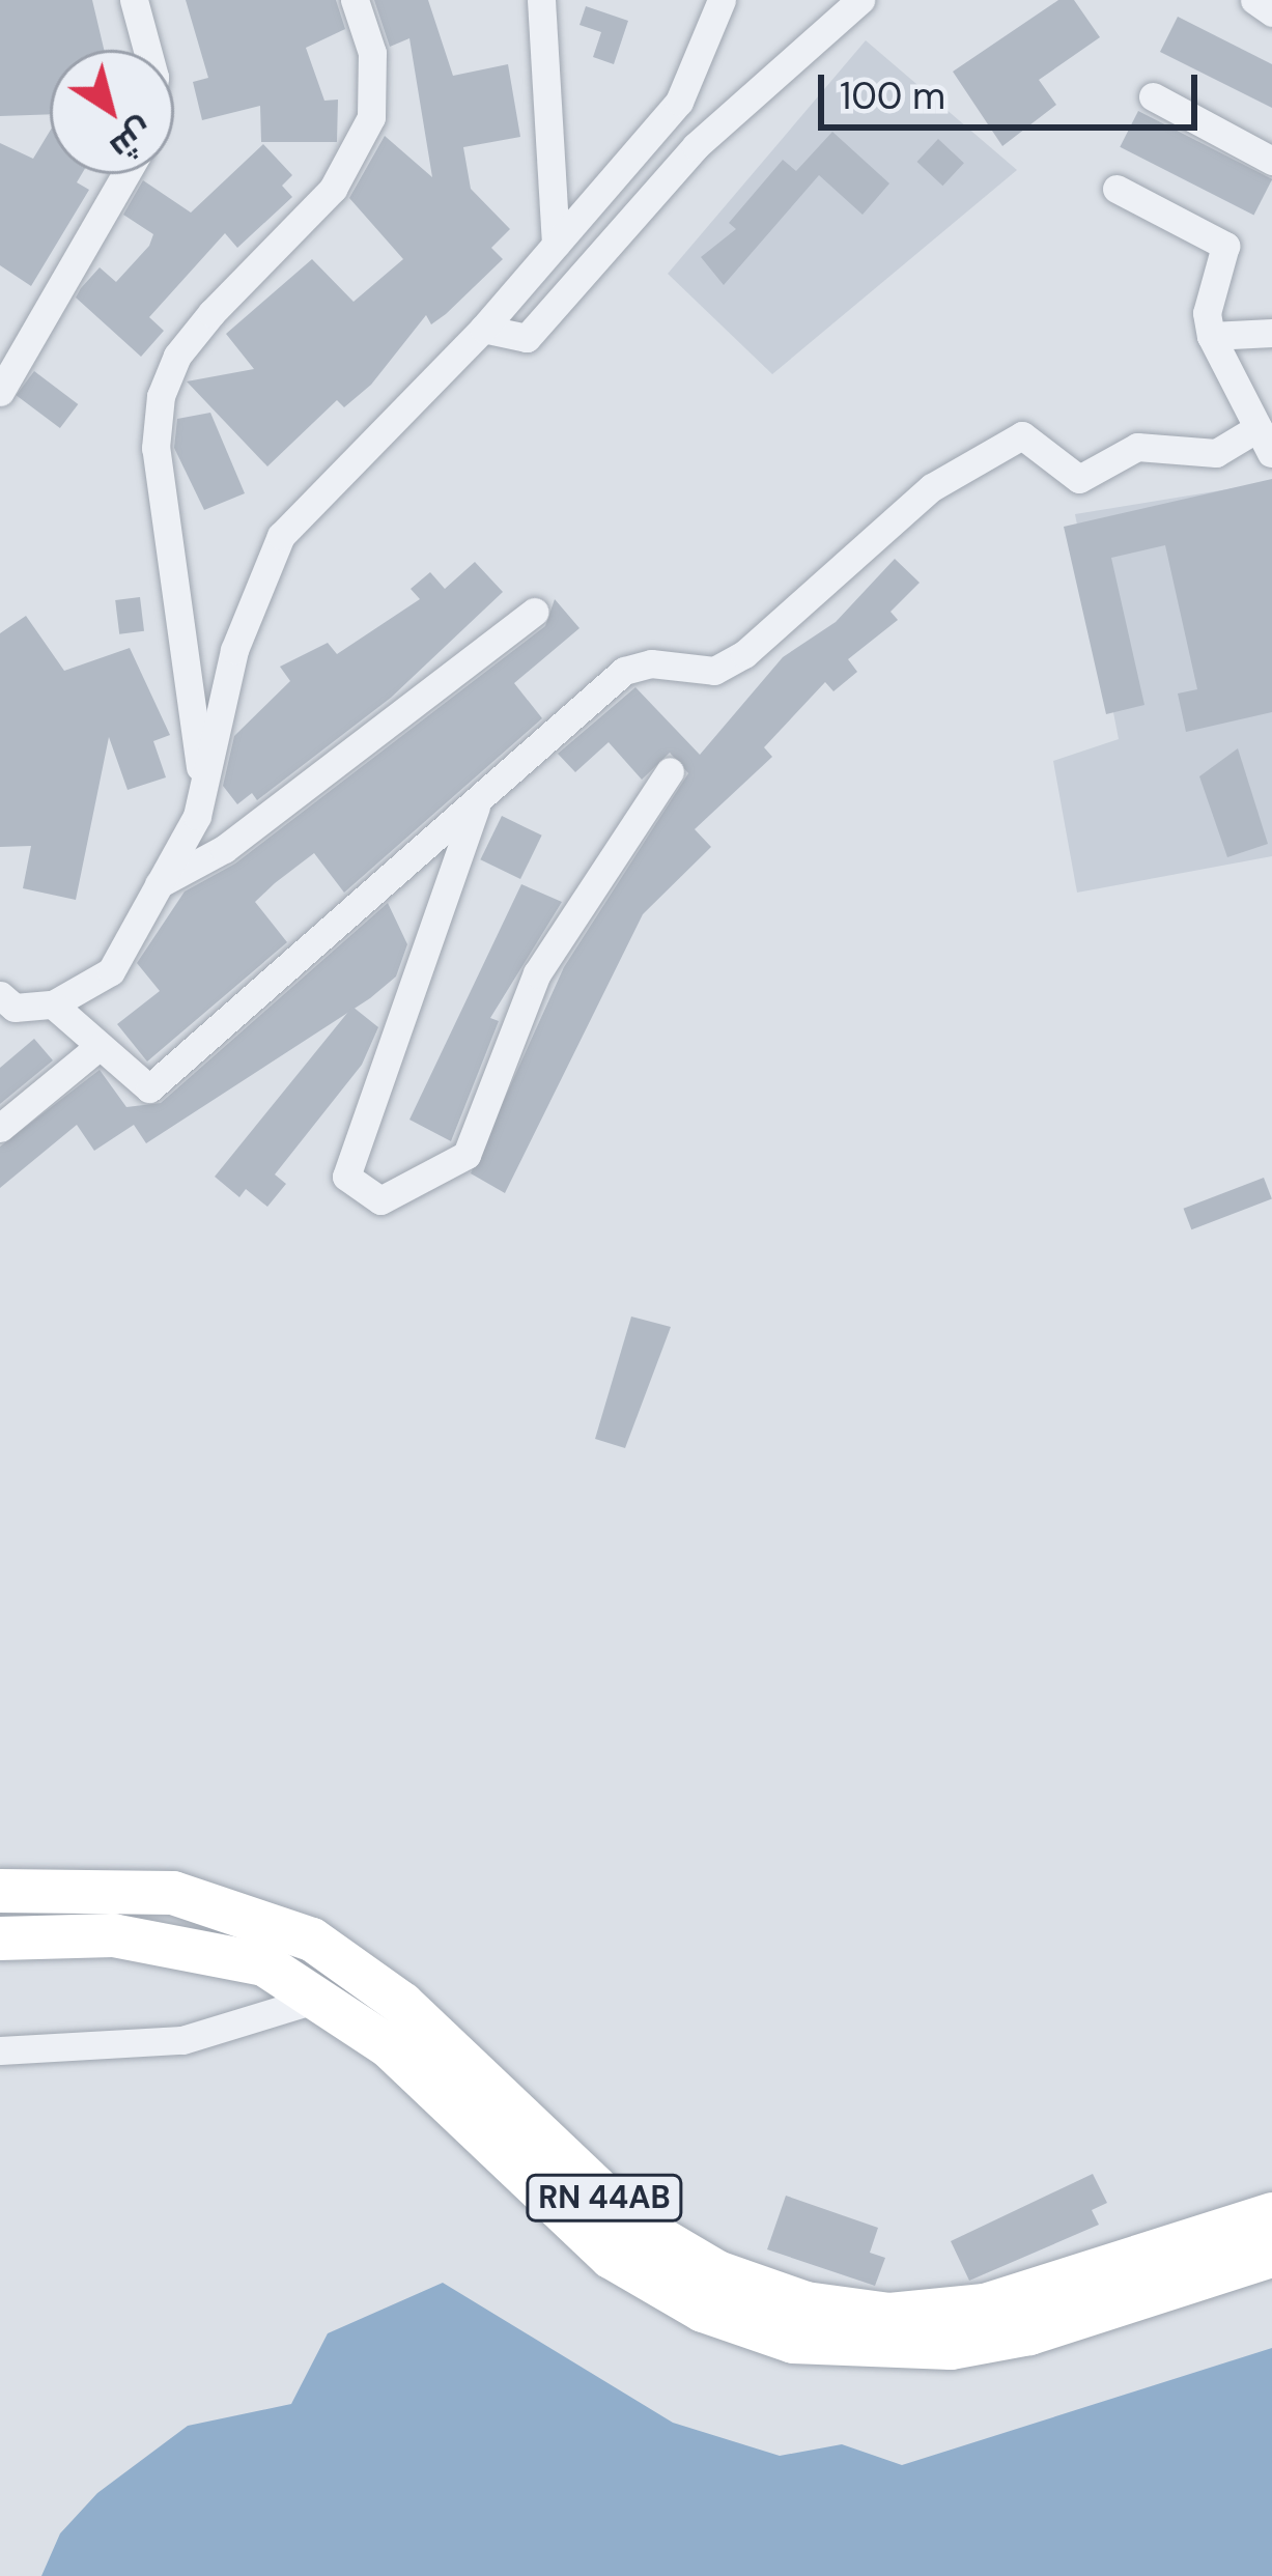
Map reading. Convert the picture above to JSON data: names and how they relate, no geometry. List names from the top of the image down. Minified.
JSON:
{"streets":{"highway":["RN 44AB"]},"scale_bar":"100 m","north":"bottom right"}
